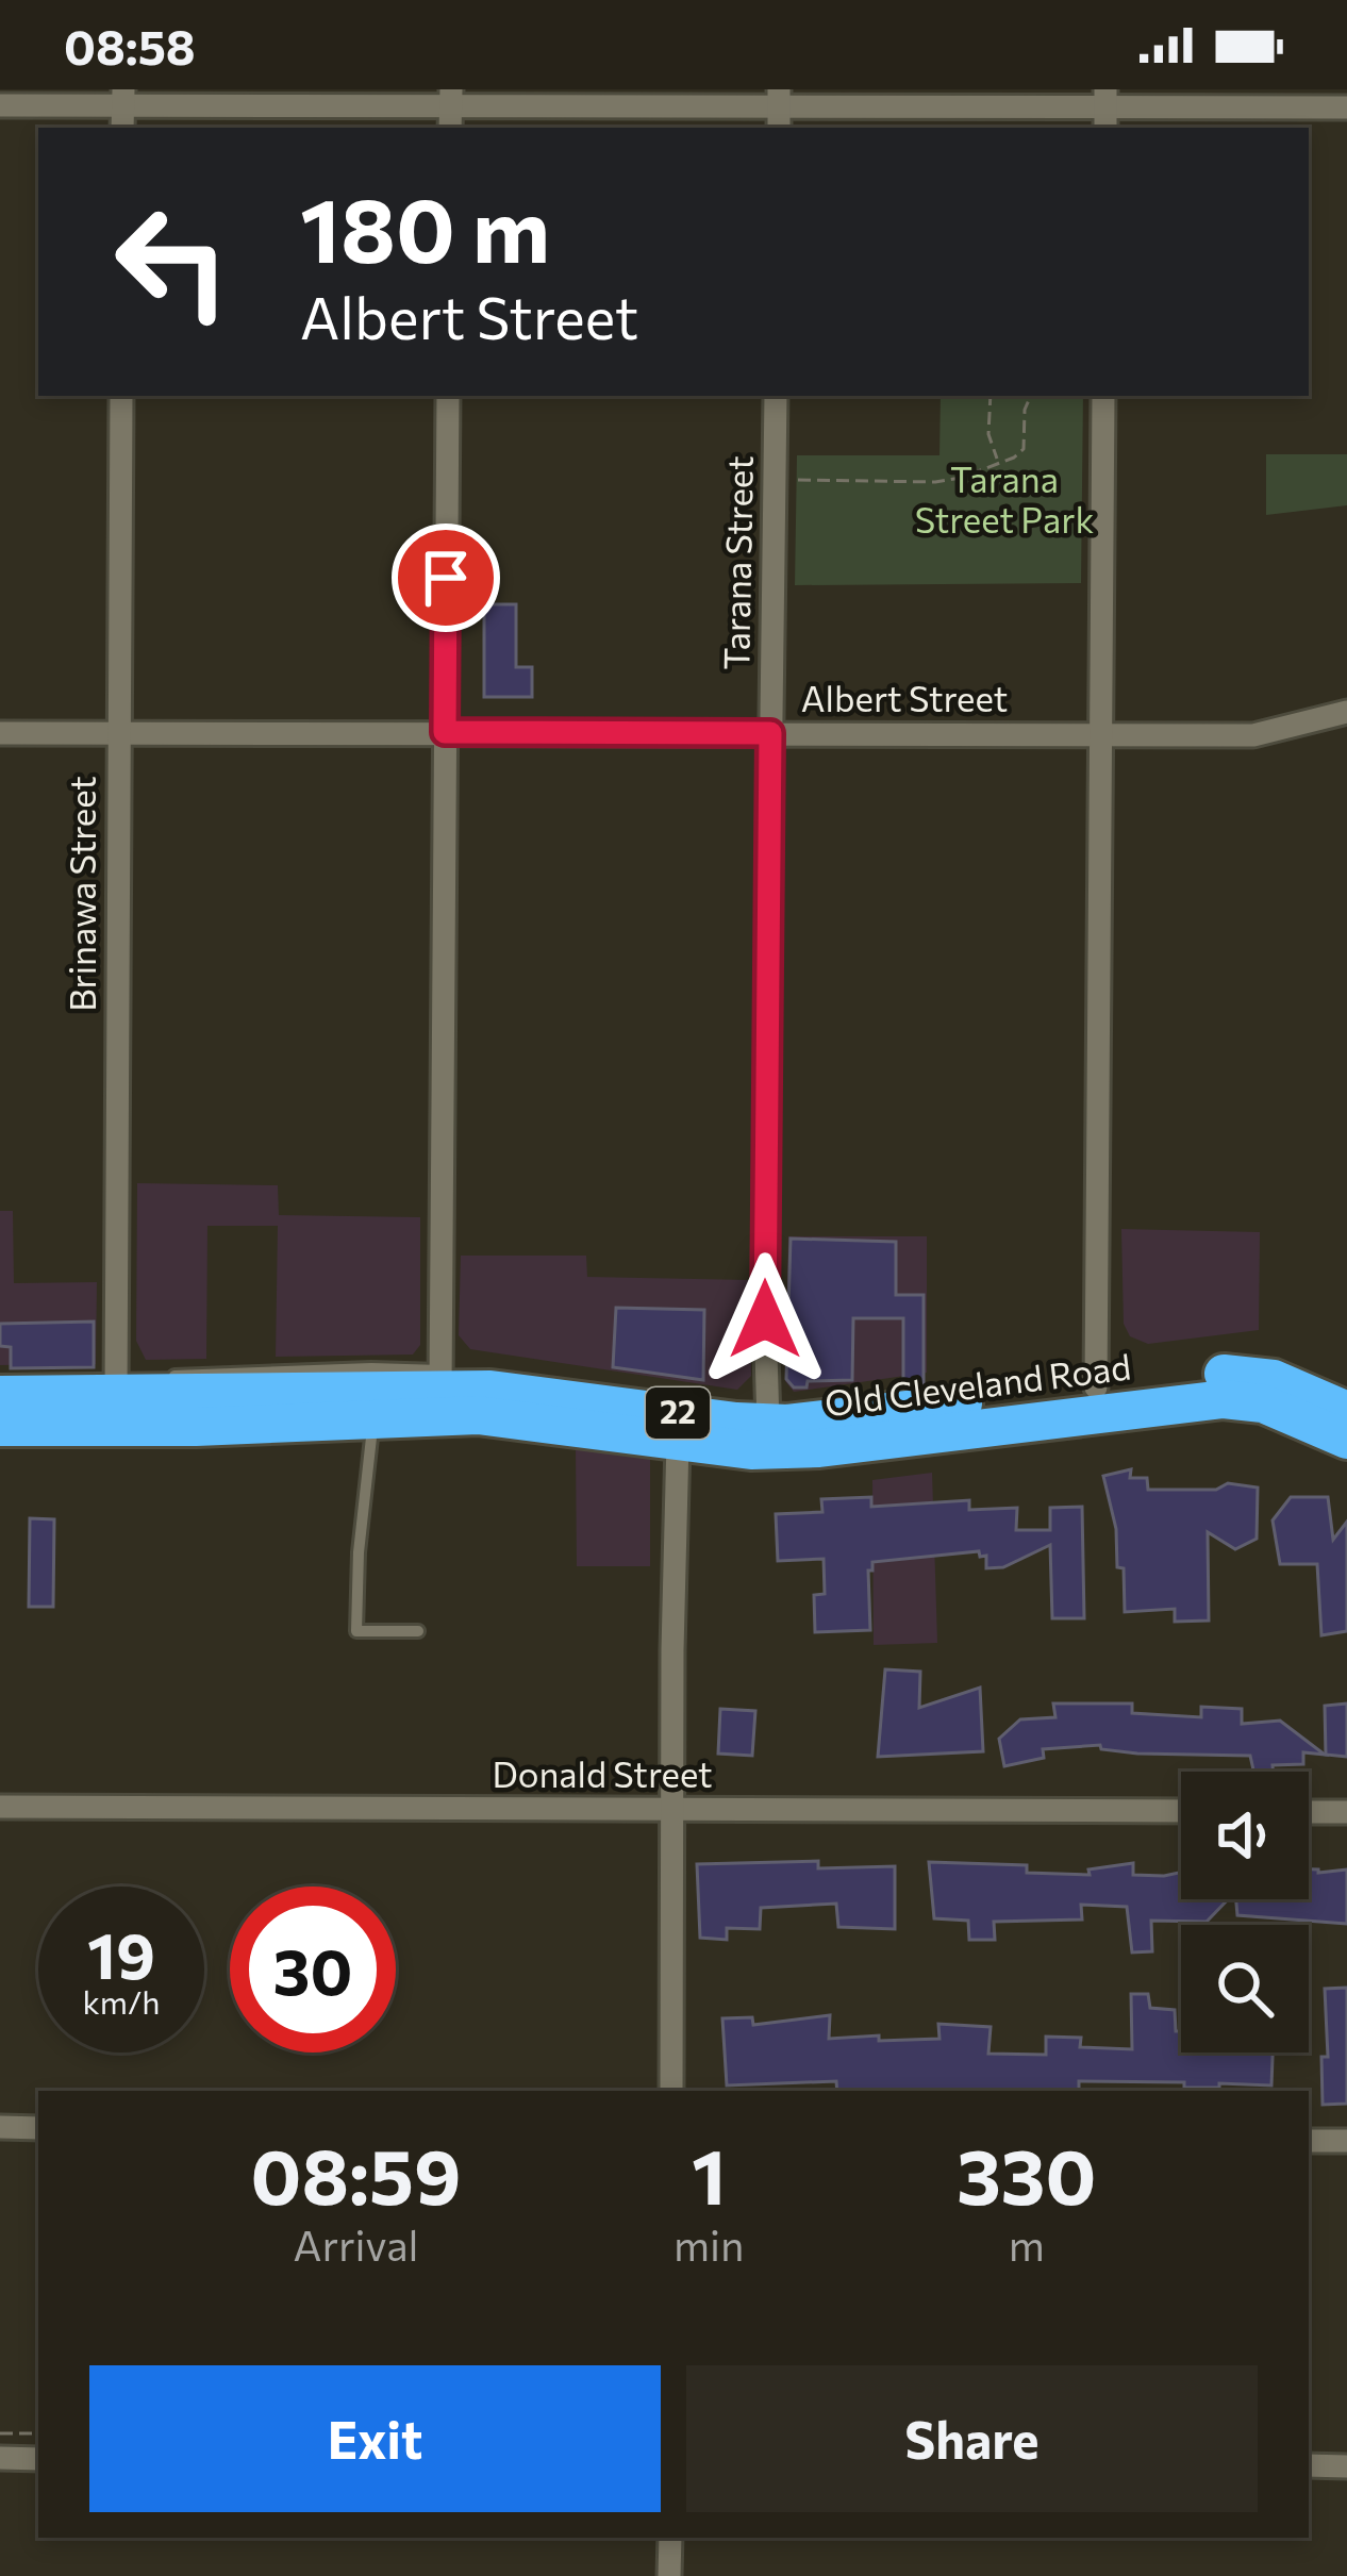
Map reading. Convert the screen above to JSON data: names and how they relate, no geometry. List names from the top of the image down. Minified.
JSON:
{"streets":{"highway":["Old Cleveland Road","22"],"street":["Tarana Street","Albert Street","Brinawa Street","Donald Street"]},"crossings":[["Tarana Street","Albert Street"],["Tarana Street","Old Cleveland Road"],["Albert Street","Brinawa Street"],["Brinawa Street","Old Cleveland Road"]],"parks":["Tarana Street Park"],"page":{"status":"08:58","turn":["180 m","Albert Street"],"speed":"19 km/h","limit":"30","eta":["08:59","Arrival","1","min","330","m"],"buttons":["Exit","Share"]}}
